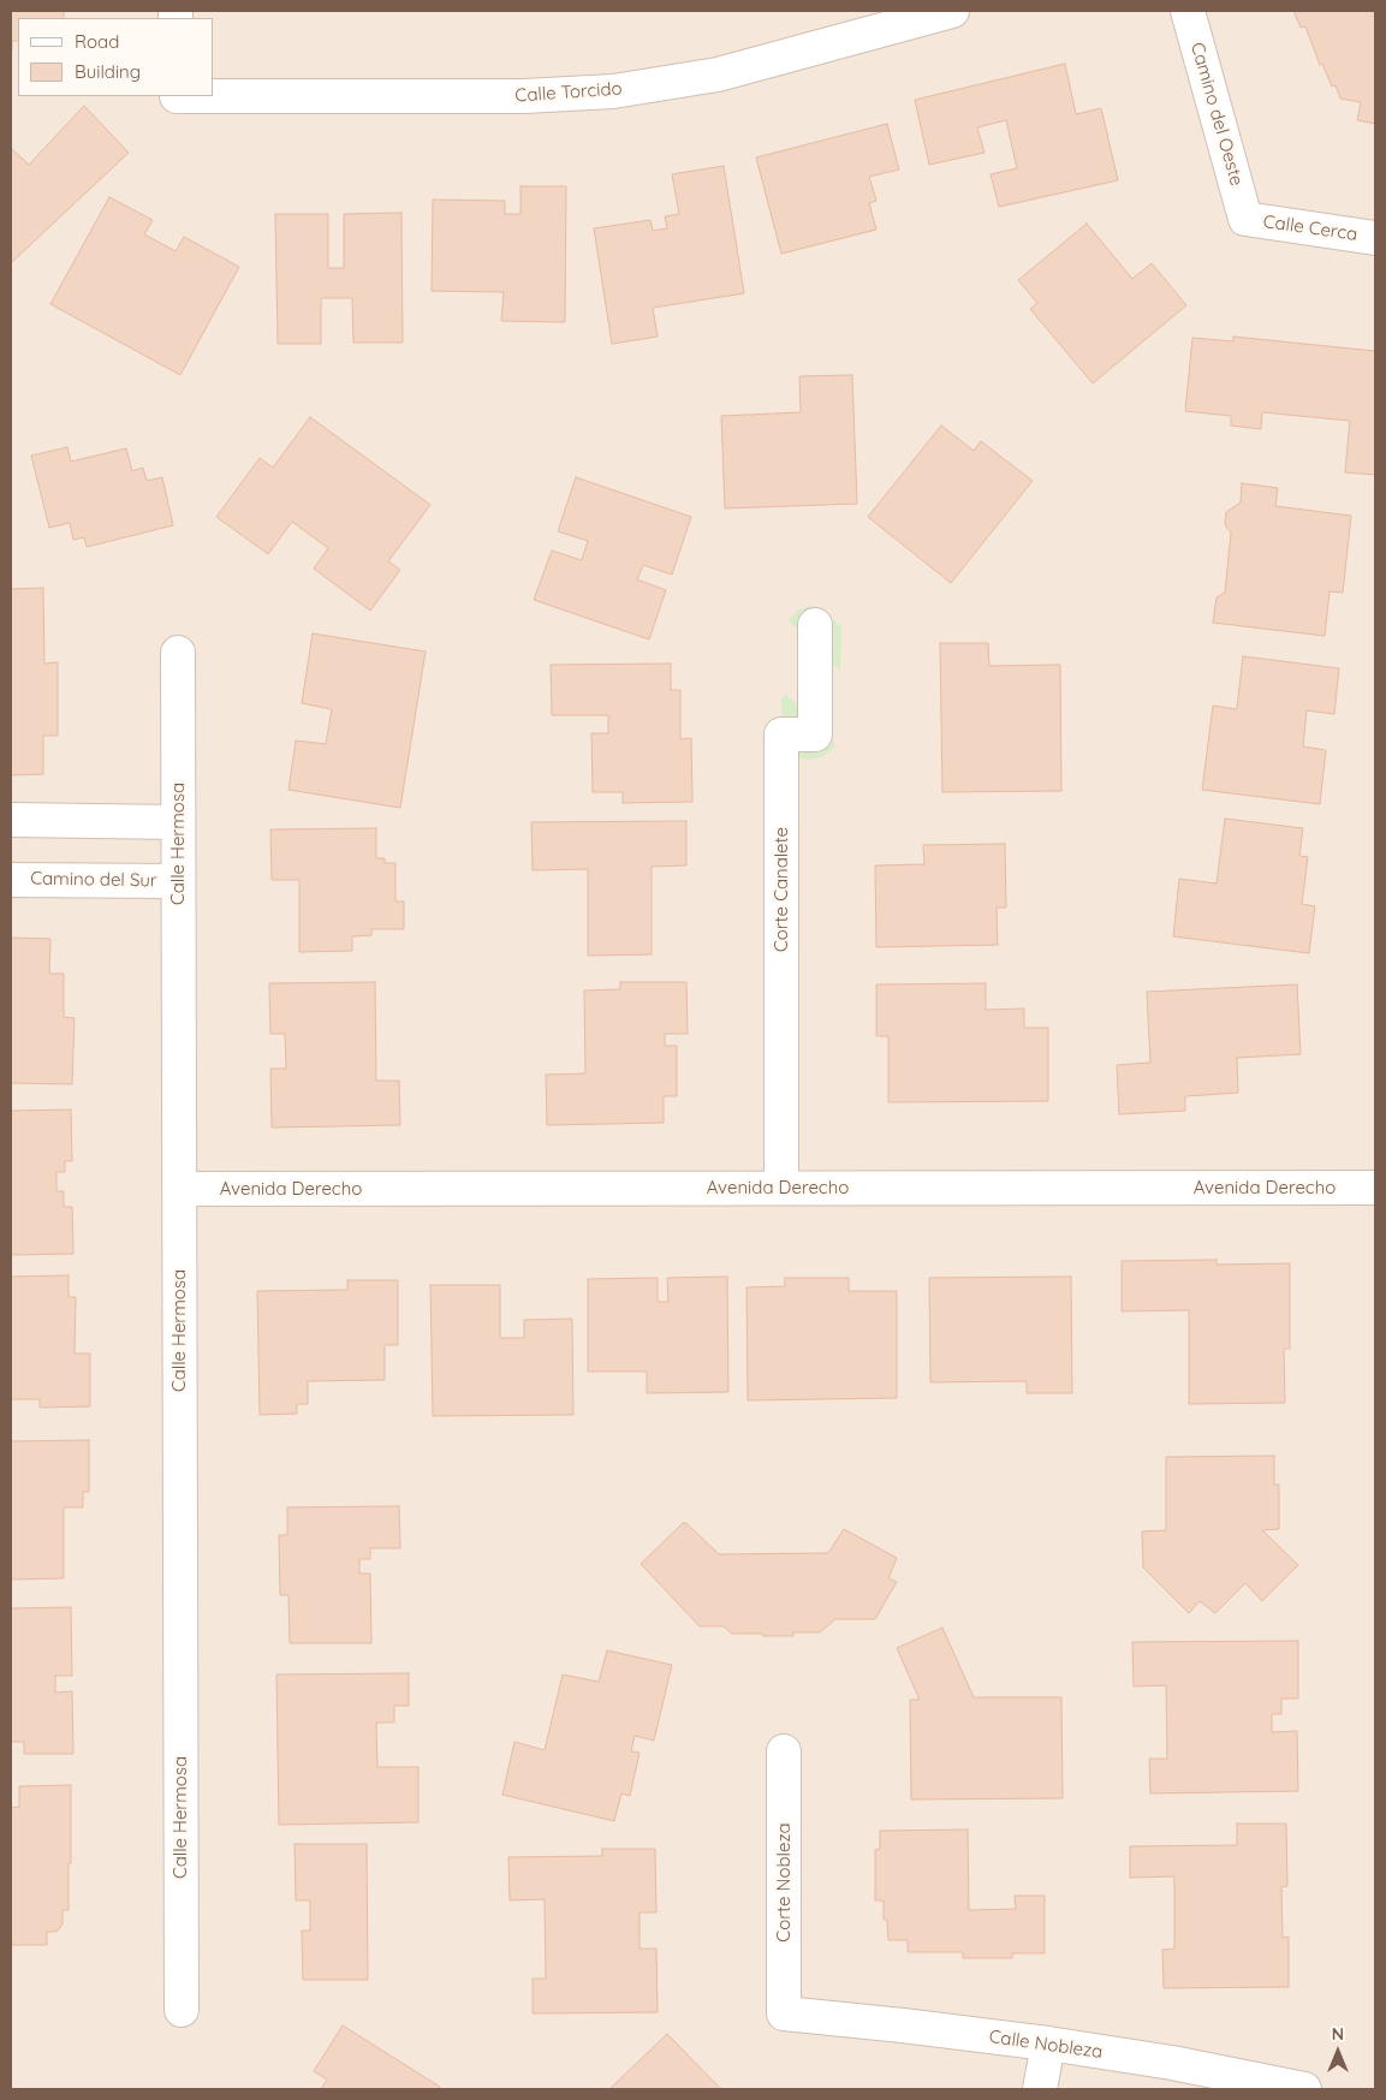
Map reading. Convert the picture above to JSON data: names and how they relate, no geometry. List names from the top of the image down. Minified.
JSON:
{"streets":{"street":["Calle Torcido","Camino del Oeste","Calle Cerca","Calle Hermosa","Camino del Sur","Corte Canalete","Avenida Derecho","Corte Nobleza","Calle Nobleza"]},"crossings":[["Camino del Oeste","Calle Cerca"],["Calle Hermosa","Camino del Sur"],["Calle Hermosa","Avenida Derecho"],["Corte Canalete","Avenida Derecho"],["Corte Nobleza","Calle Nobleza"]],"legend":["Road","Building"],"north":"top"}
